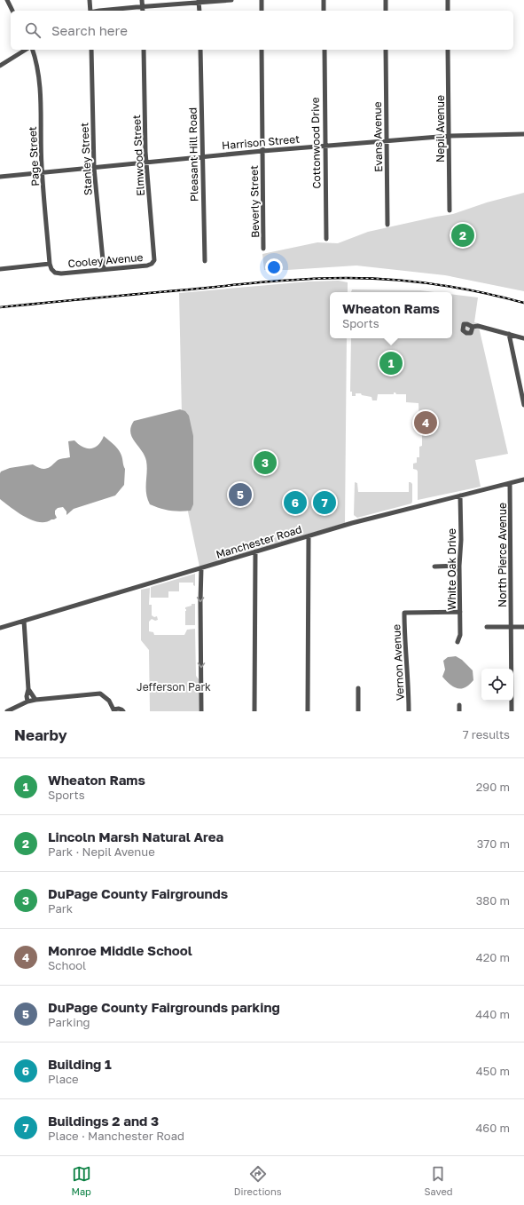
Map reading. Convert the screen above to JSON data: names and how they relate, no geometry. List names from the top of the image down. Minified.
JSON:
{"streets":{"street":["Nepil Avenue","Evans Avenue","Harrison Street","Cottonwood Drive","Pleasant Hill Road","Elmwood Street","Page Street","Stanley Street","Beverly Street","Cooley Avenue","Manchester Road","North Pierce Avenue","White Oak Drive","Vernon Avenue"]},"crossings":[["Nepil Avenue","Harrison Street"],["Evans Avenue","Harrison Street"],["Harrison Street","Cottonwood Drive"],["Harrison Street","Pleasant Hill Road"],["Harrison Street","Elmwood Street"],["Harrison Street","Page Street"],["Harrison Street","Stanley Street"],["Harrison Street","Beverly Street"],["Elmwood Street","Cooley Avenue"],["Page Street","Cooley Avenue"],["Stanley Street","Cooley Avenue"],["Manchester Road","North Pierce Avenue"],["Manchester Road","White Oak Drive"],["White Oak Drive","Vernon Avenue"]],"parks":["Jefferson Park"],"page":{"search":"Search here","pins":["2","1","4","3","5","6","7"],"popup":["Wheaton Rams","Sports"],"heading":["Nearby","7 results"],"list":[{"mark":"1","name":"Wheaton Rams","note":"Sports","value":"290 m"},{"mark":"2","name":"Lincoln Marsh Natural Area","note":"Park · Nepil Avenue","value":"370 m"},{"mark":"3","name":"DuPage County Fairgrounds","note":"Park","value":"380 m"},{"mark":"4","name":"Monroe Middle School","note":"School","value":"420 m"},{"mark":"5","name":"DuPage County Fairgrounds parking","note":"Parking","value":"440 m"},{"mark":"6","name":"Building 1","note":"Place","value":"450 m"},{"mark":"7","name":"Buildings 2 and 3","note":"Place · Manchester Road","value":"460 m"}],"nav":["Map","Directions","Saved"]}}
